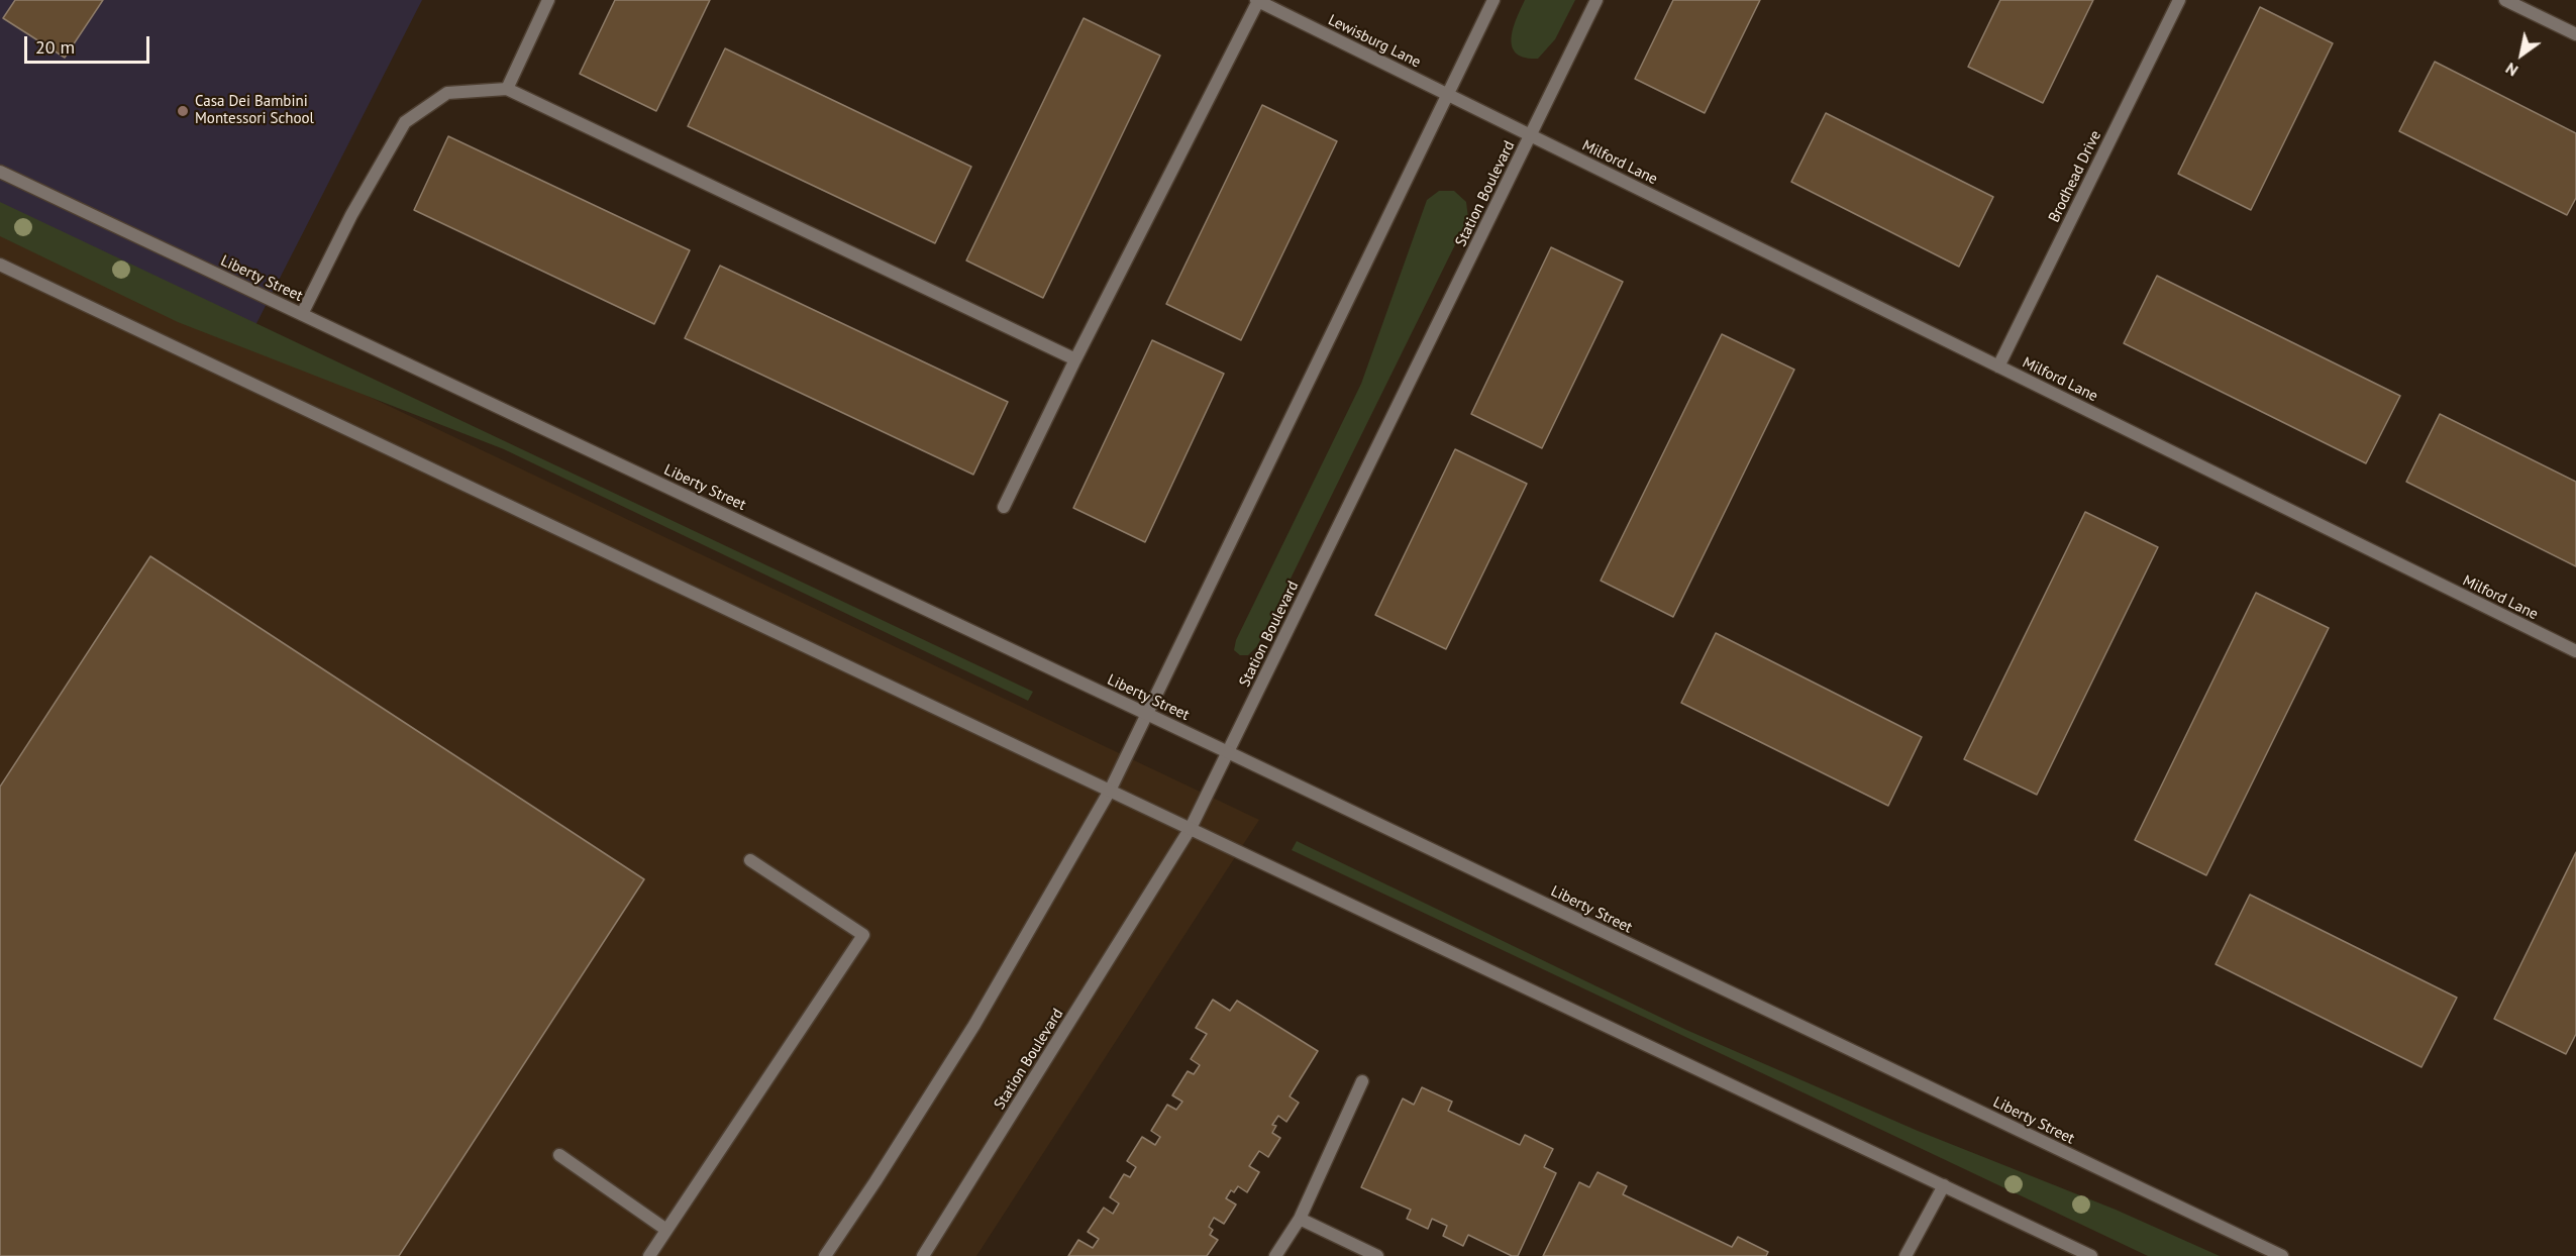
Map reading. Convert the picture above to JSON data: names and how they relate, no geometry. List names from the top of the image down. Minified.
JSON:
{"streets":{"street":["Lewisburg Lane","Milford Lane","Brodhead Drive","Station Boulevard","Liberty Street"]},"crossings":[["Lewisburg Lane","Milford Lane"],["Lewisburg Lane","Station Boulevard"],["Milford Lane","Brodhead Drive"],["Milford Lane","Station Boulevard"],["Station Boulevard","Liberty Street"]],"places":["Casa Dei Bambini Montessori School"],"scale_bar":"20 m","north":"bottom left"}
